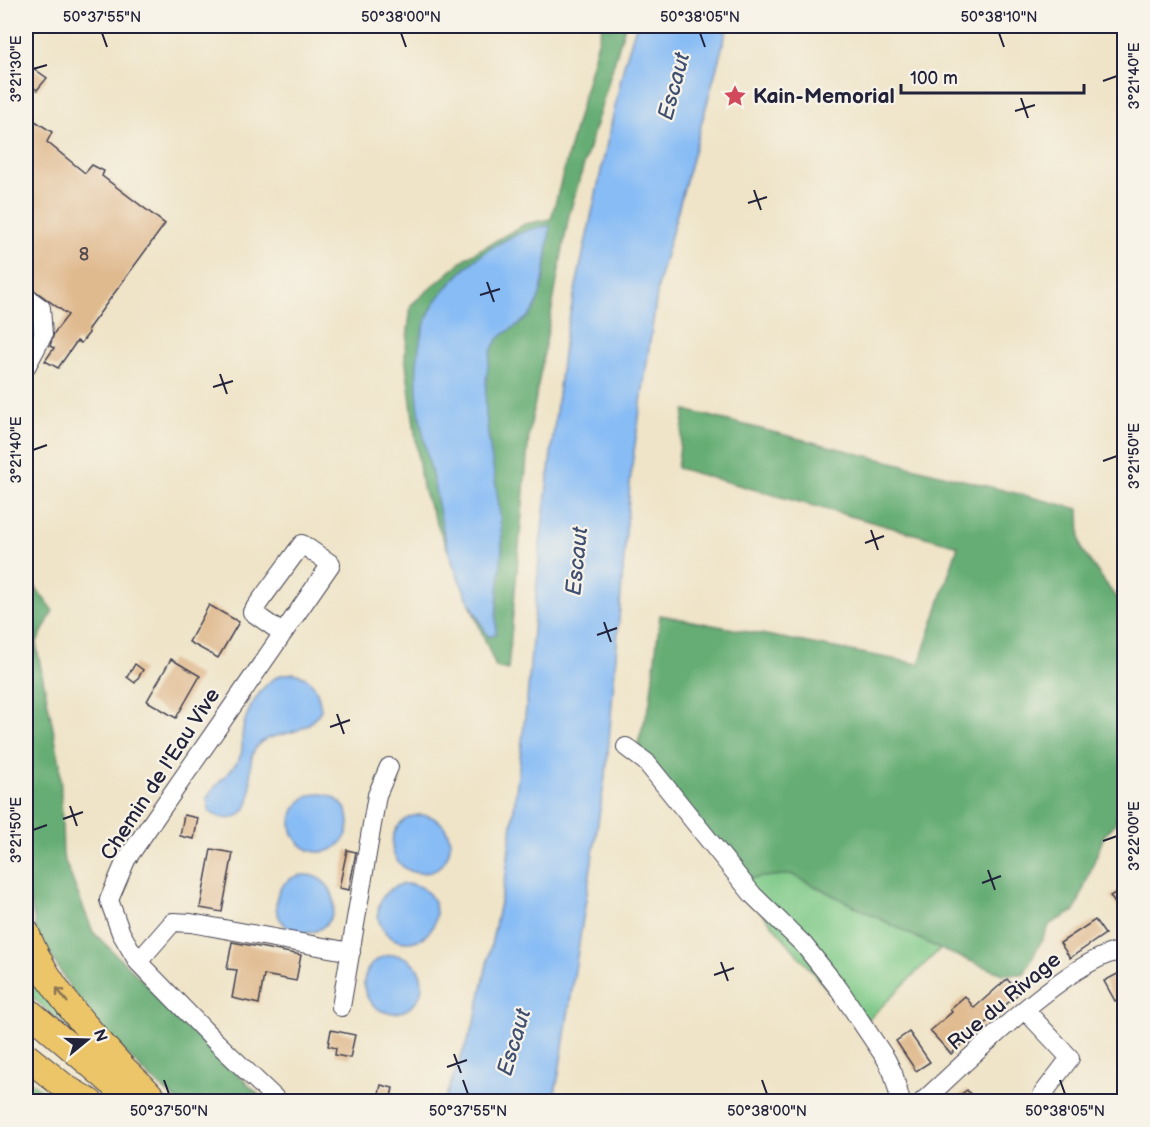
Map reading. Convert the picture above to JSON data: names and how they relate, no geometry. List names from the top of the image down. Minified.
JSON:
{"streets":{"street":["Chemin de l'Eau Vive","Rue du Rivage"]},"water":["Escaut"],"places":{"place":["Kain-Memorial"]},"house_numbers":["8"],"scale_bar":"100 m","north":"right","coordinates":["50°37'55\"N","50°38'00\"N","50°38'05\"N","50°38'10\"N","3°21'30\"E","3°21'40\"E","3°21'50\"E","3°22'00\"E","50°37'50\"N"]}
